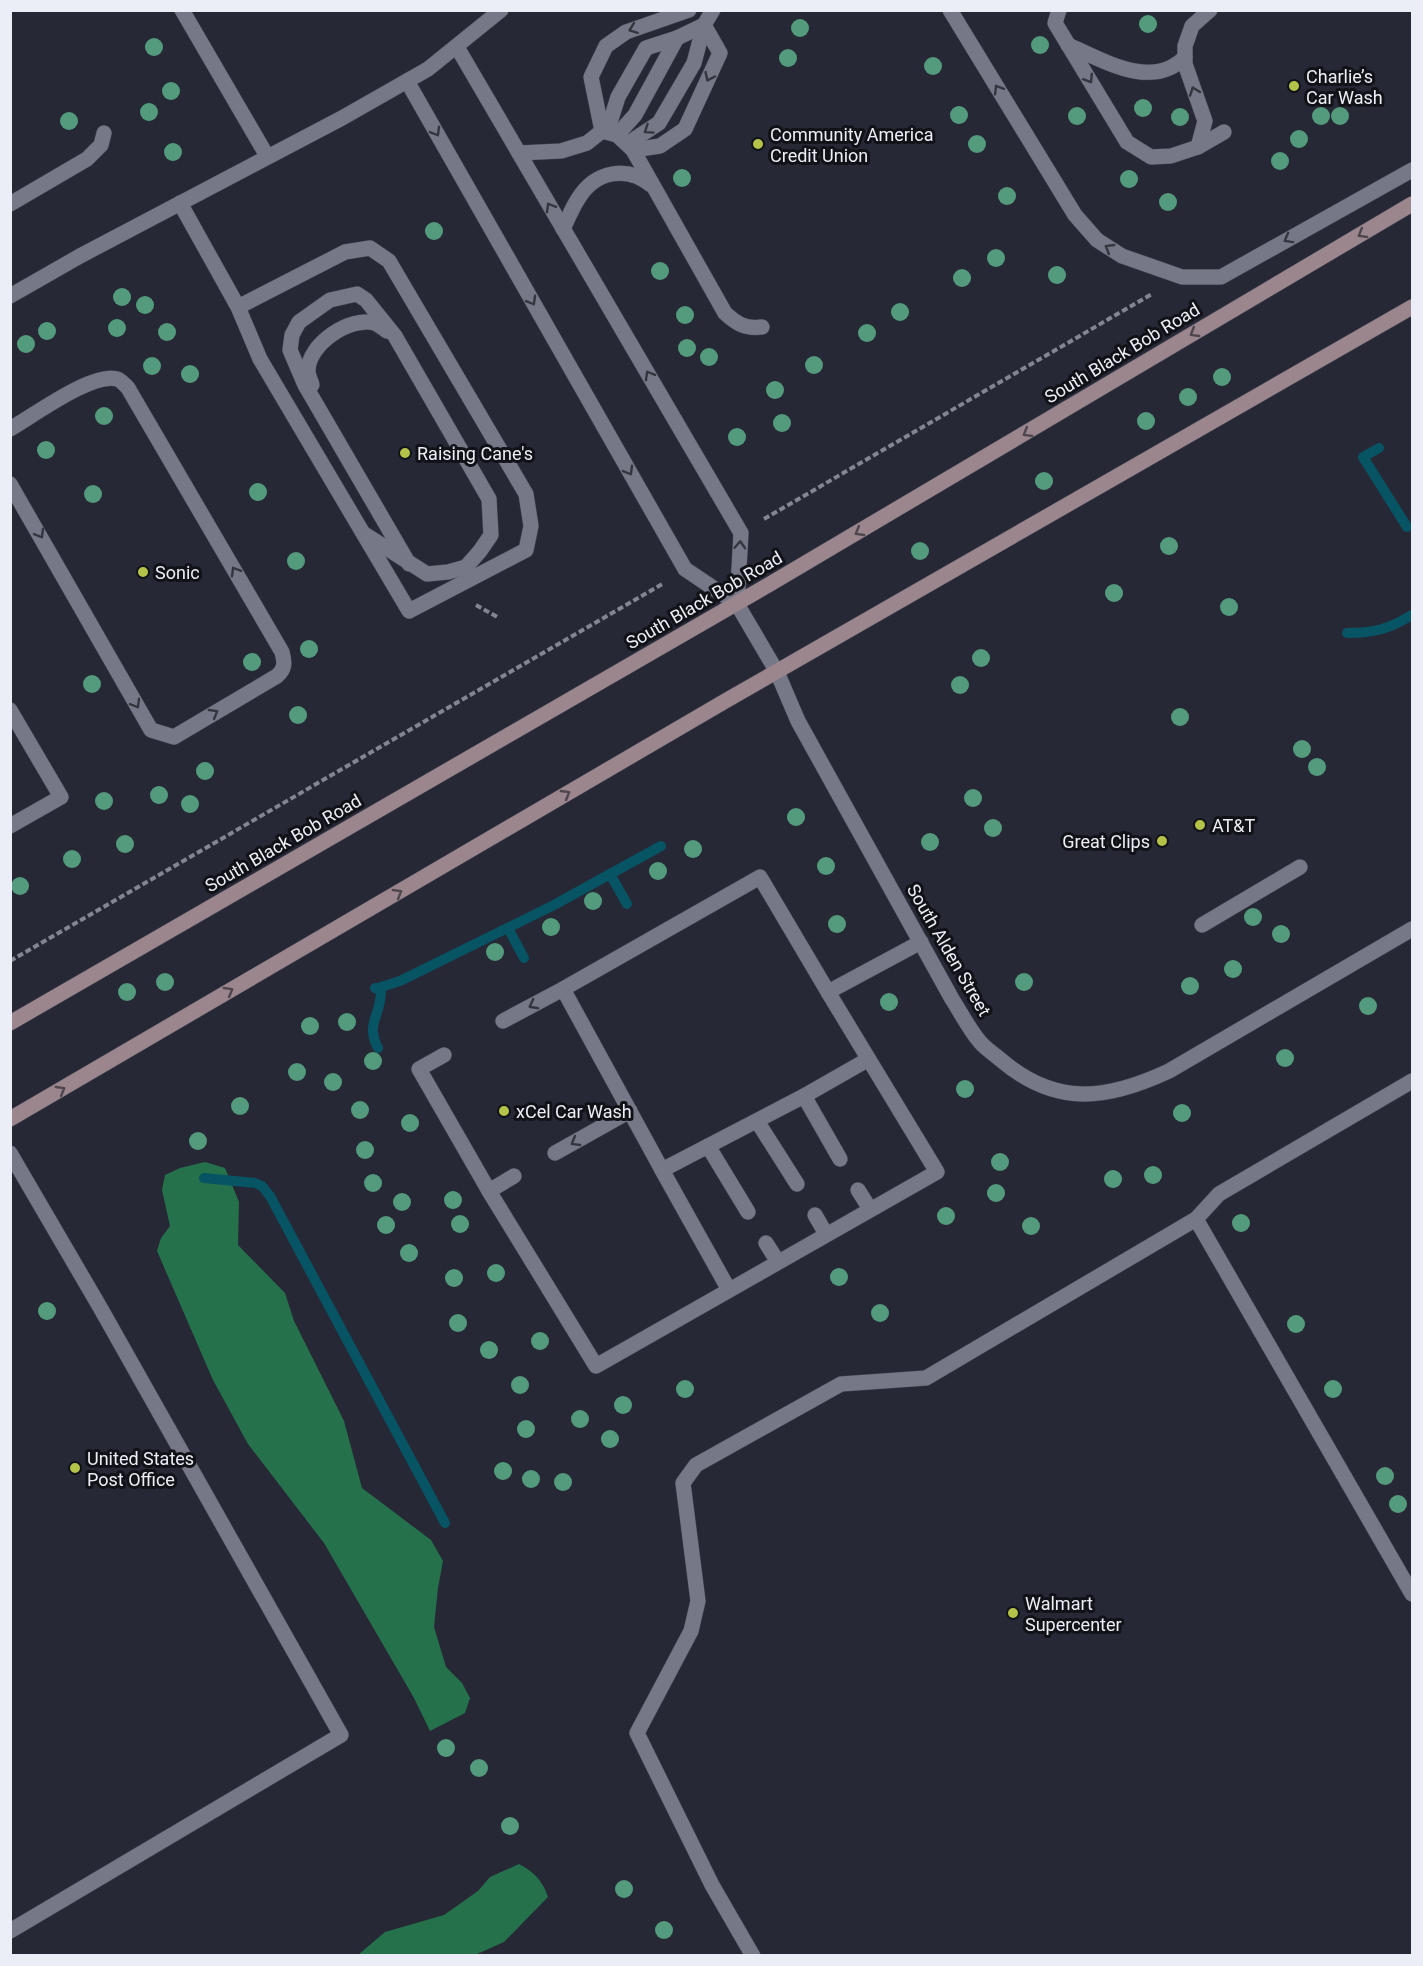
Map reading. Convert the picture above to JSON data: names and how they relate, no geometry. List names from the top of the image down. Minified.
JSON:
{"streets":{"main road":["South Black Bob Road"],"street":["South Alden Street"]},"crossings":[["South Black Bob Road","South Alden Street"]],"places":["Charlie’s Car Wash","Community America Credit Union","Raising Cane's","Sonic","AT&T","Great Clips","xCel Car Wash","United States Post Office","Walmart Supercenter"]}
